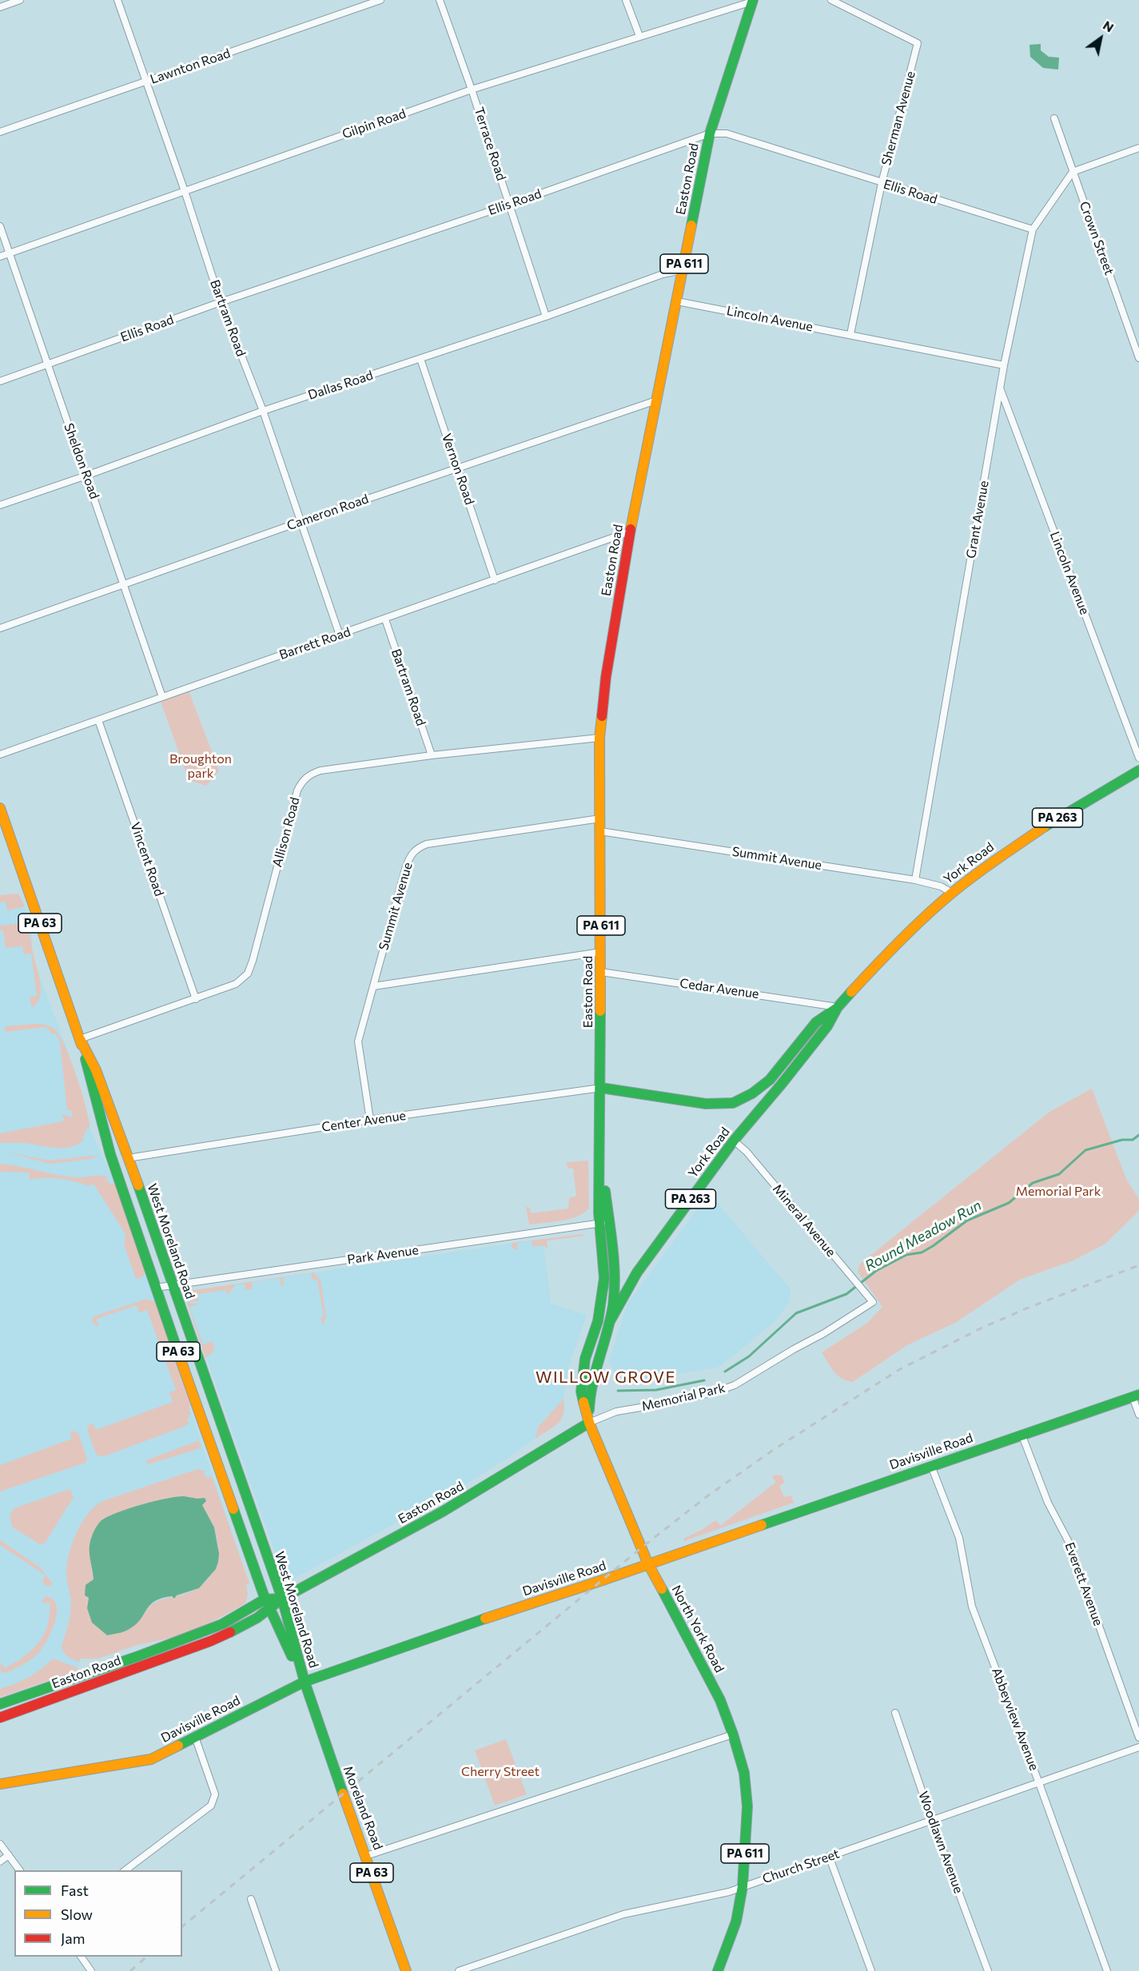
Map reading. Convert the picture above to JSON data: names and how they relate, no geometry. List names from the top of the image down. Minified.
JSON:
{"streets":{"main road":["Easton Road","PA 611","PA 263","York Road","PA 63","West Moreland Road","Davisville Road","North York Road","Moreland Road"],"street":["Lawnton Road","Sherman Avenue","Gilpin Road","Terrace Road","Ellis Road","Crown Street","Bartram Road","Lincoln Avenue","Dallas Road","Sheldon Road","Vernon Road","Cameron Road","Grant Avenue","Barrett Road","Allison Road","Summit Avenue","Vincent Road","Cedar Avenue","Center Avenue","Mineral Avenue","Park Avenue","Memorial Park","Everett Avenue","Abbeyview Avenue","Woodlawn Avenue","Church Street"]},"crossings":[["Lawnton Road","Bartram Road"],["Sherman Avenue","Ellis Road"],["Sherman Avenue","Lincoln Avenue"],["Gilpin Road","Terrace Road"],["Gilpin Road","Easton Road"],["Gilpin Road","Bartram Road"],["Gilpin Road","Sheldon Road"],["Terrace Road","Ellis Road"],["Terrace Road","Dallas Road"],["Easton Road","Ellis Road"],["Easton Road","PA 611"],["Easton Road","Lincoln Avenue"],["Easton Road","Dallas Road"],["Easton Road","Cameron Road"],["Easton Road","Barrett Road"],["Easton Road","Allison Road"],["Easton Road","Summit Avenue"],["Easton Road","York Road"],["Easton Road","Cedar Avenue"],["Easton Road","Center Avenue"],["Easton Road","West Moreland Road"],["Easton Road","Park Avenue"],["Easton Road","Memorial Park"],["Ellis Road","Bartram Road"],["Ellis Road","Sheldon Road"],["Ellis Road","Grant Avenue"],["Crown Street","Grant Avenue"],["PA 611","Memorial Park"],["PA 611","Davisville Road"],["PA 611","North York Road"],["Bartram Road","Dallas Road"],["Bartram Road","Cameron Road"],["Bartram Road","Barrett Road"],["Bartram Road","Allison Road"],["Lincoln Avenue","Grant Avenue"],["Dallas Road","Sheldon Road"],["Dallas Road","Vernon Road"],["Sheldon Road","Cameron Road"],["Sheldon Road","Barrett Road"],["Vernon Road","Cameron Road"],["Vernon Road","Barrett Road"],["Grant Avenue","Summit Avenue"],["Barrett Road","Vincent Road"],["Allison Road","Vincent Road"],["Allison Road","West Moreland Road"],["Summit Avenue","York Road"],["Summit Avenue","Center Avenue"],["York Road","Cedar Avenue"],["York Road","Center Avenue"],["York Road","Mineral Avenue"],["Center Avenue","West Moreland Road"],["Mineral Avenue","Memorial Park"],["West Moreland Road","Park Avenue"],["West Moreland Road","Davisville Road"],["West Moreland Road","Moreland Road"],["Davisville Road","Everett Avenue"],["Davisville Road","North York Road"],["Davisville Road","Abbeyview Avenue"],["Davisville Road","Moreland Road"],["North York Road","Church Street"],["Abbeyview Avenue","Church Street"],["Woodlawn Avenue","Church Street"]],"districts":["WILLOW GROVE"],"water":["Round Meadow Run"],"parks":["Broughton park","Memorial Park","Cherry Street"],"legend":["Fast","Slow","Jam"],"north":"top right"}
